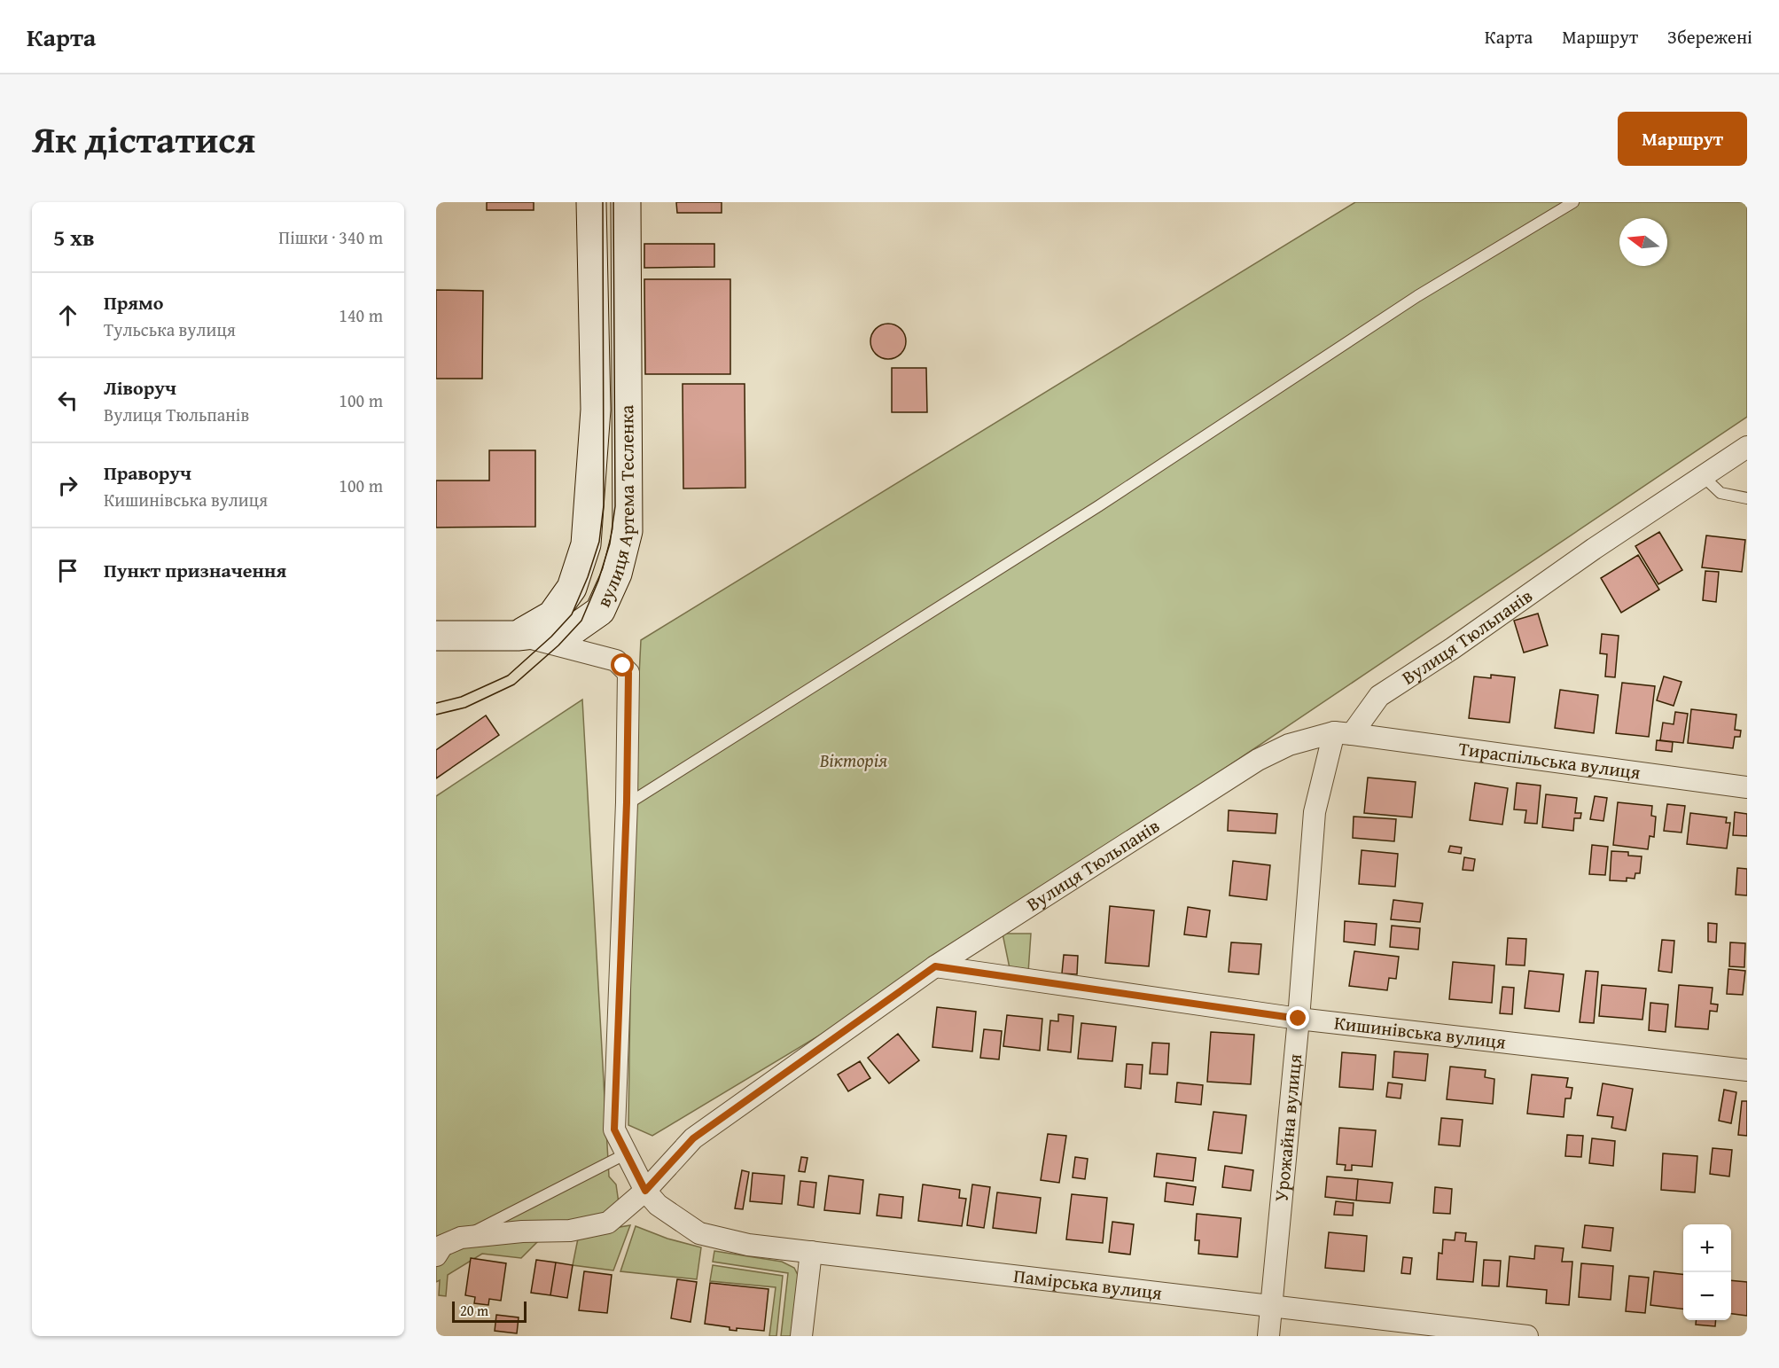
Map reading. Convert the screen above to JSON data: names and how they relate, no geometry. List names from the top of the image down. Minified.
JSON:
{"streets":{"street":["вулиця Артема Тесленка","Вулиця Тюльпанів","Тираспільська вулиця","Кишинівська вулиця","Урожайна вулиця","Памірська вулиця"]},"crossings":[["Вулиця Тюльпанів","Тираспільська вулиця"],["Вулиця Тюльпанів","Кишинівська вулиця"],["Вулиця Тюльпанів","Урожайна вулиця"],["Вулиця Тюльпанів","Памірська вулиця"],["Тираспільська вулиця","Урожайна вулиця"],["Кишинівська вулиця","Урожайна вулиця"],["Урожайна вулиця","Памірська вулиця"]],"parks":["Вікторія"],"scale_bar":"20 m","north":"left","page":{"header":"Карта","nav":["Карта","Маршрут","Збережені"],"title":"Як дістатися","buttons":"Маршрут","heading":["5 хв","Пішки · 340 m"],"list":[["Прямо","Тульська вулиця","140 m"],["Ліворуч","Вулиця Тюльпанів","100 m"],["Праворуч","Кишинівська вулиця","100 m"],"Пункт призначення"],"map_buttons":["+","−"],"scale":"20 m"}}
